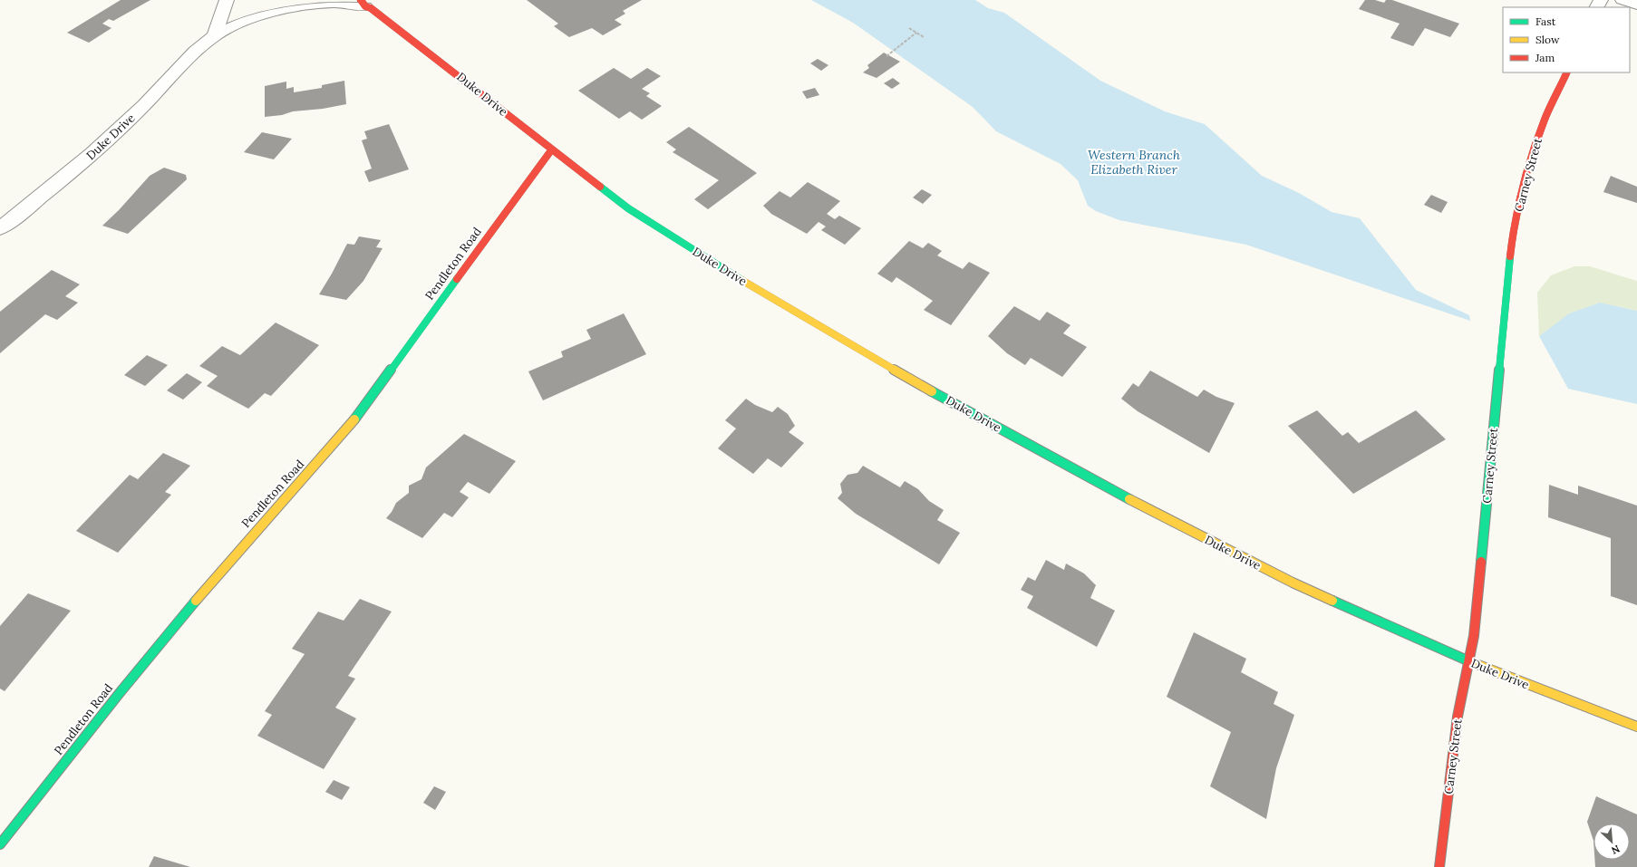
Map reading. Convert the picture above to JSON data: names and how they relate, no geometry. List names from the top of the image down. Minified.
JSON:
{"streets":{"street":["Duke Drive","Carney Street","Pendleton Road"]},"crossings":[["Duke Drive","Carney Street"],["Duke Drive","Pendleton Road"]],"water":["Western Branch Elizabeth River"],"legend":["Fast","Slow","Jam"],"north":"bottom right"}
